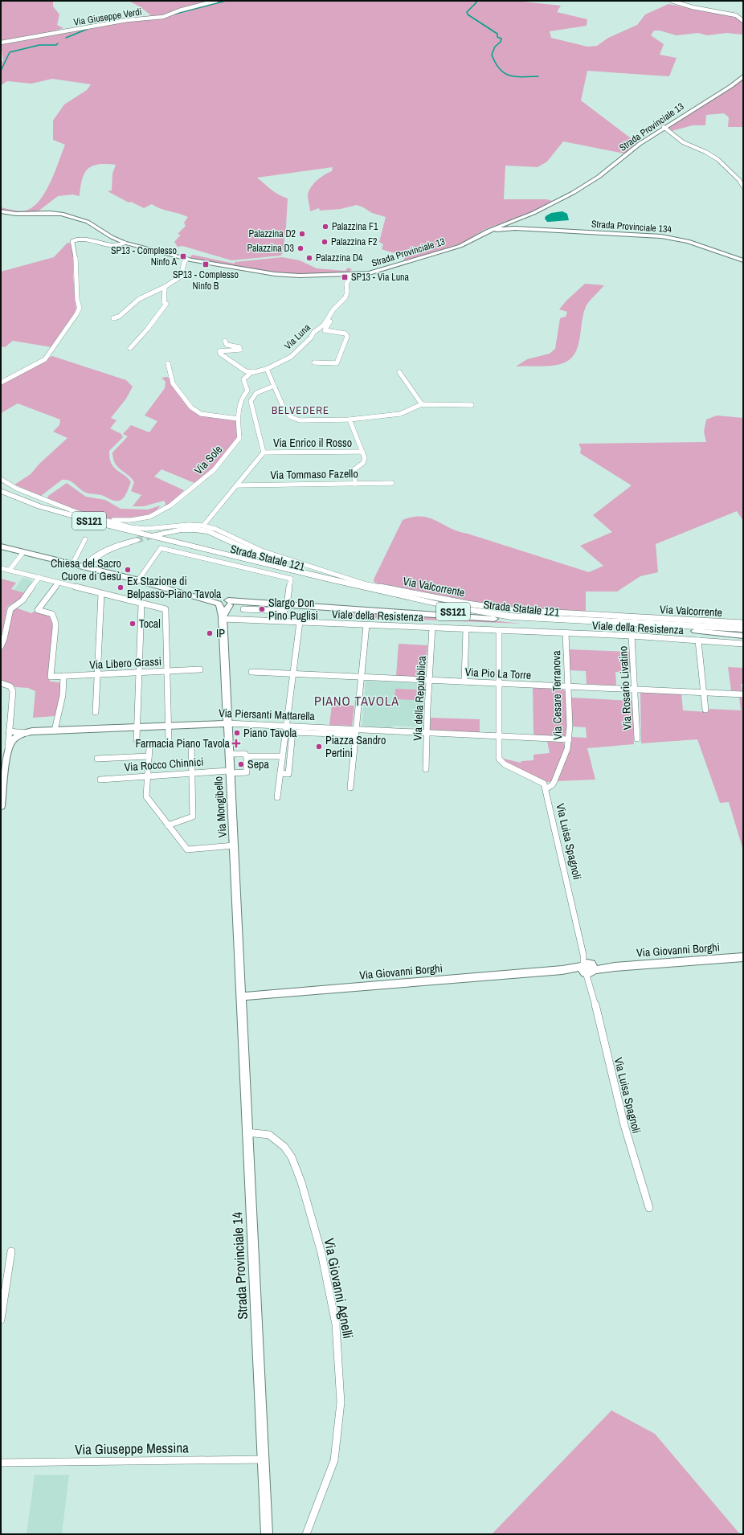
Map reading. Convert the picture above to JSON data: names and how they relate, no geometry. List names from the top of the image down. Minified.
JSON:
{"streets":{"main road":["SS121","Strada Statale 121"],"street":["Via Giuseppe Verdi","Strada Provinciale 13","Strada Provinciale 134","Via Luna","Via Enrico il Rosso","Via Sole","Via Tommaso Fazello","Via Valcorrente","Viale della Resistenza","Via Libero Grassi","Via Pio La Torre","Via Rosario Livatino","Via Cesare Terranova","Via della Repubblica","Via Piersanti Mattarella","Via Rocco Chinnici","Via Mongibello","Via Luisa Spagnoli","Via Giovanni Borghi","Strada Provinciale 14","Via Giovanni Agnelli","Via Giuseppe Messina"]},"crossings":[["Strada Provinciale 13","Via Luna"],["Via Sole","Via Valcorrente"],["Viale della Resistenza","Via Rosario Livatino"],["Viale della Resistenza","Via Cesare Terranova"],["Viale della Resistenza","Via della Repubblica"],["Viale della Resistenza","Via Mongibello"],["Via Pio La Torre","Via Rosario Livatino"],["Via Pio La Torre","Via Cesare Terranova"],["Via Pio La Torre","Via della Repubblica"],["Via Cesare Terranova","Via Piersanti Mattarella"],["Via Cesare Terranova","Via Luisa Spagnoli"],["Via della Repubblica","Via Piersanti Mattarella"],["Via Piersanti Mattarella","Via Mongibello"],["Via Rocco Chinnici","Via Mongibello"],["Via Mongibello","Via Giovanni Borghi"],["Via Mongibello","Strada Provinciale 14"],["Via Luisa Spagnoli","Via Giovanni Borghi"],["Via Giovanni Borghi","Strada Provinciale 14"],["Strada Provinciale 14","Via Giovanni Agnelli"],["Strada Provinciale 14","Via Giuseppe Messina"]],"districts":["BELVEDERE","PIANO TAVOLA"],"places":{"other":["Palazzina F1","Palazzina D2","Palazzina F2","Palazzina D3","Palazzina D4","Chiesa del Sacro Cuore di Gesù","Ex Stazione di Belpasso-Piano Tavola","Slargo Don Pino Puglisi","Tocal","IP","Piano Tavola","Piazza Sandro Pertini","Sepa"],"transit":["SP13 - Complesso Ninfo A","SP13 - Complesso Ninfo B","SP13 - Via Luna"],"health":["Farmacia Piano Tavola"]}}
